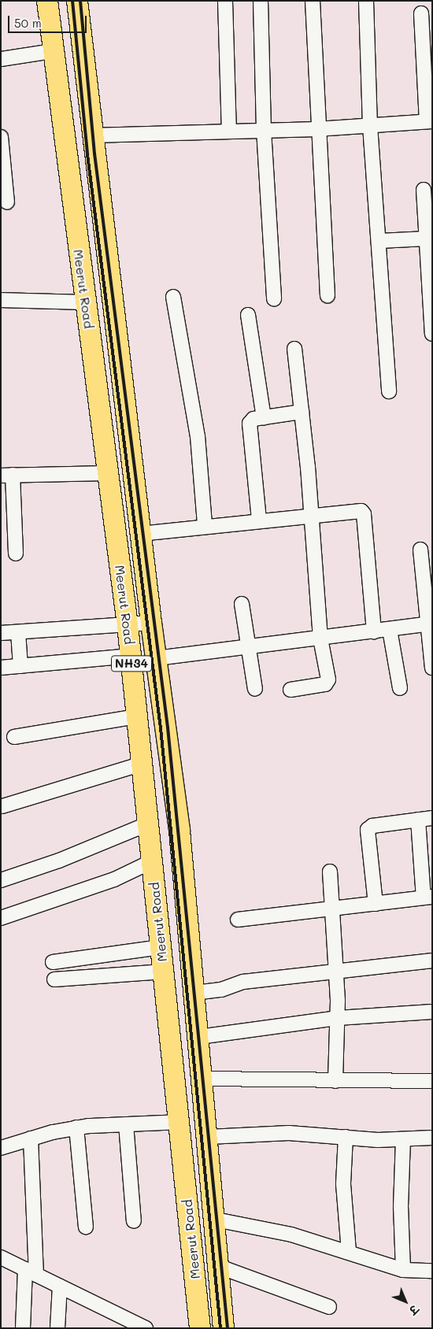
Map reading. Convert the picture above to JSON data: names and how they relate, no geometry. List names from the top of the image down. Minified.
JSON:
{"streets":{"highway":["Meerut Road","NH34"]},"scale_bar":"50 m","north":"bottom right"}
